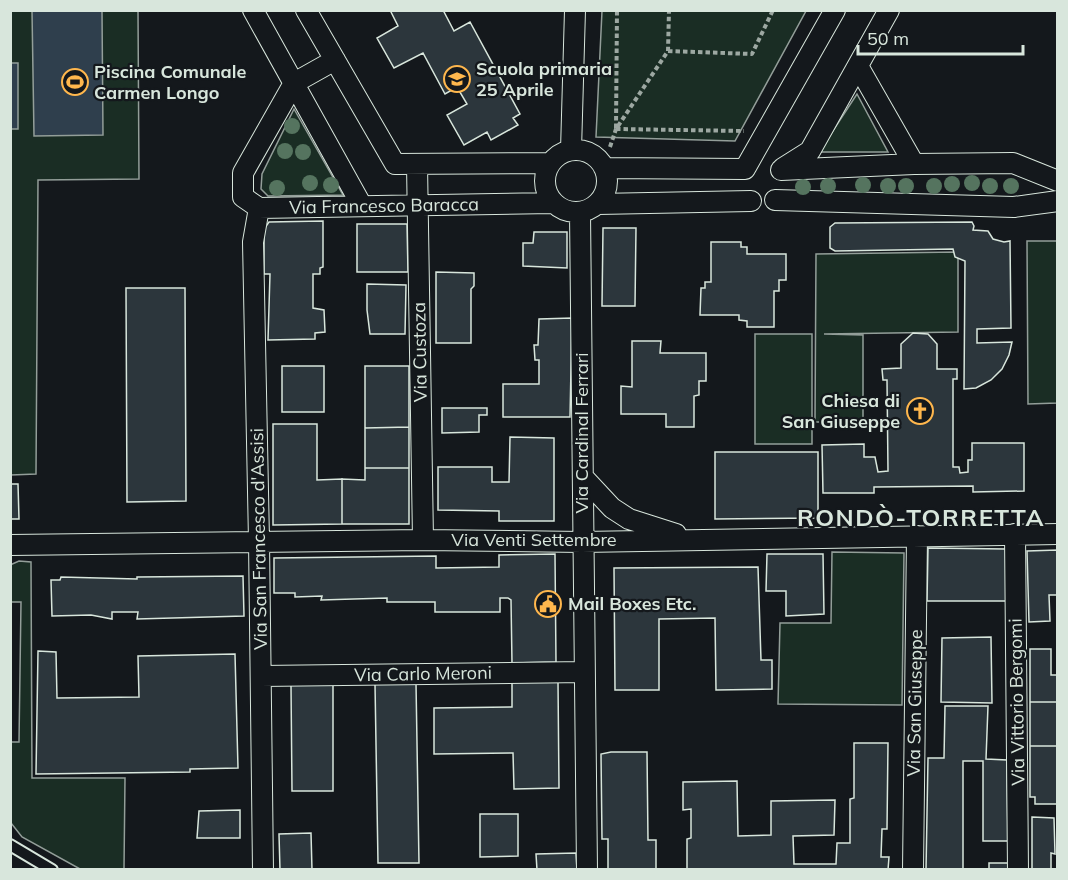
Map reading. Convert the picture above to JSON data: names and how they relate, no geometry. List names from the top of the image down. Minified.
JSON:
{"streets":{"street":["Via Francesco Baracca","Via Custoza","Via Cardinal Ferrari","Via San Francesco d'Assisi","Via Venti Settembre","Via Carlo Meroni","Via Vittorio Bergomi","Via San Giuseppe"]},"crossings":[["Via Francesco Baracca","Via Custoza"],["Via Francesco Baracca","Via Cardinal Ferrari"],["Via Francesco Baracca","Via San Francesco d'Assisi"],["Via Custoza","Via Venti Settembre"],["Via Cardinal Ferrari","Via Venti Settembre"],["Via Cardinal Ferrari","Via Carlo Meroni"],["Via San Francesco d'Assisi","Via Venti Settembre"],["Via San Francesco d'Assisi","Via Carlo Meroni"],["Via Venti Settembre","Via Vittorio Bergomi"],["Via Venti Settembre","Via San Giuseppe"]],"districts":["RONDÒ-TORRETTA"],"places":{"school or university":["Scuola primaria 25 Aprile"],"sports":["Piscina Comunale Carmen Longo"],"church":["Chiesa di San Giuseppe"],"public building":["Mail Boxes Etc."]},"scale_bar":"50 m"}
